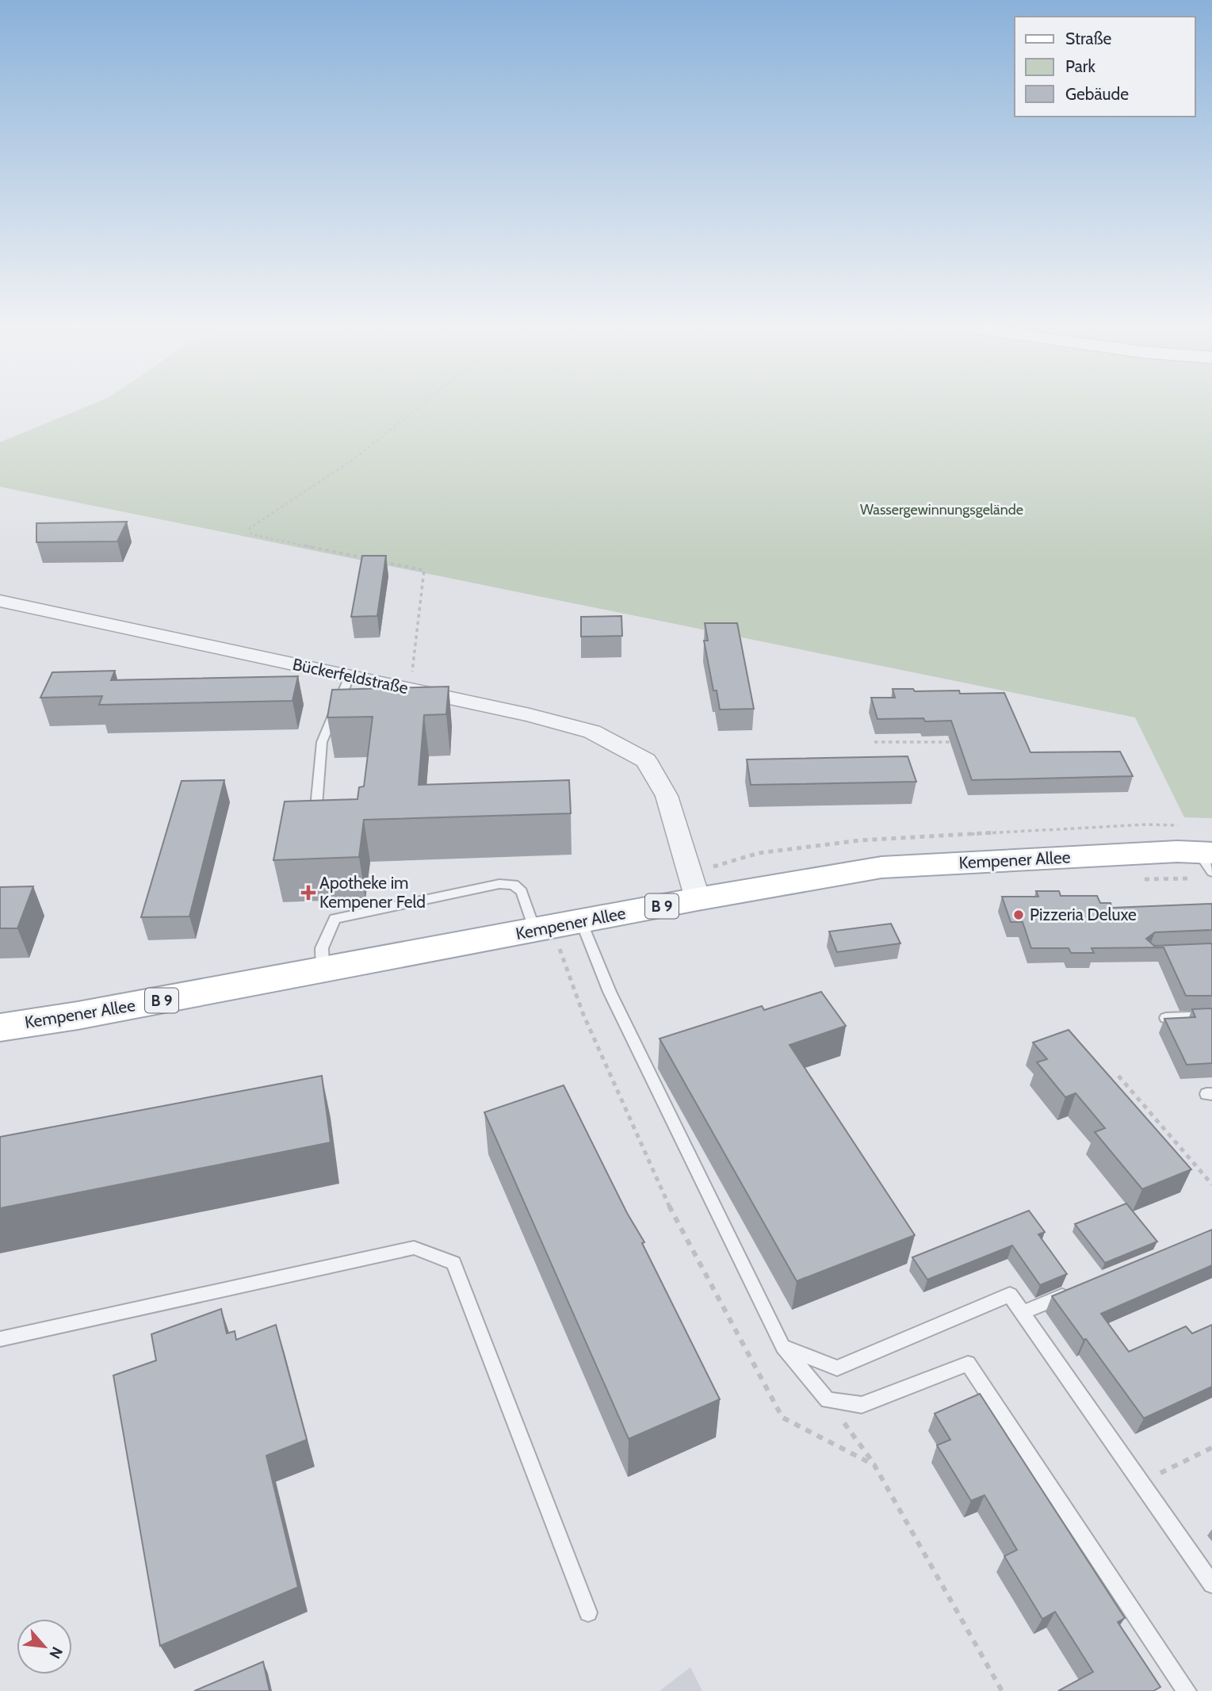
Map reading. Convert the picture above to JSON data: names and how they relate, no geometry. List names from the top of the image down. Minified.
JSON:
{"streets":{"main road":["Kempener Allee","B 9"],"street":["Bückerfeldstraße"]},"crossings":[["Bückerfeldstraße","Kempener Allee"]],"parks":["Wassergewinnungsgelände"],"places":{"health":["Apotheke im Kempener Feld"],"other":["Pizzeria Deluxe"]},"legend":["Straße","Park","Gebäude"],"north":"bottom right"}
